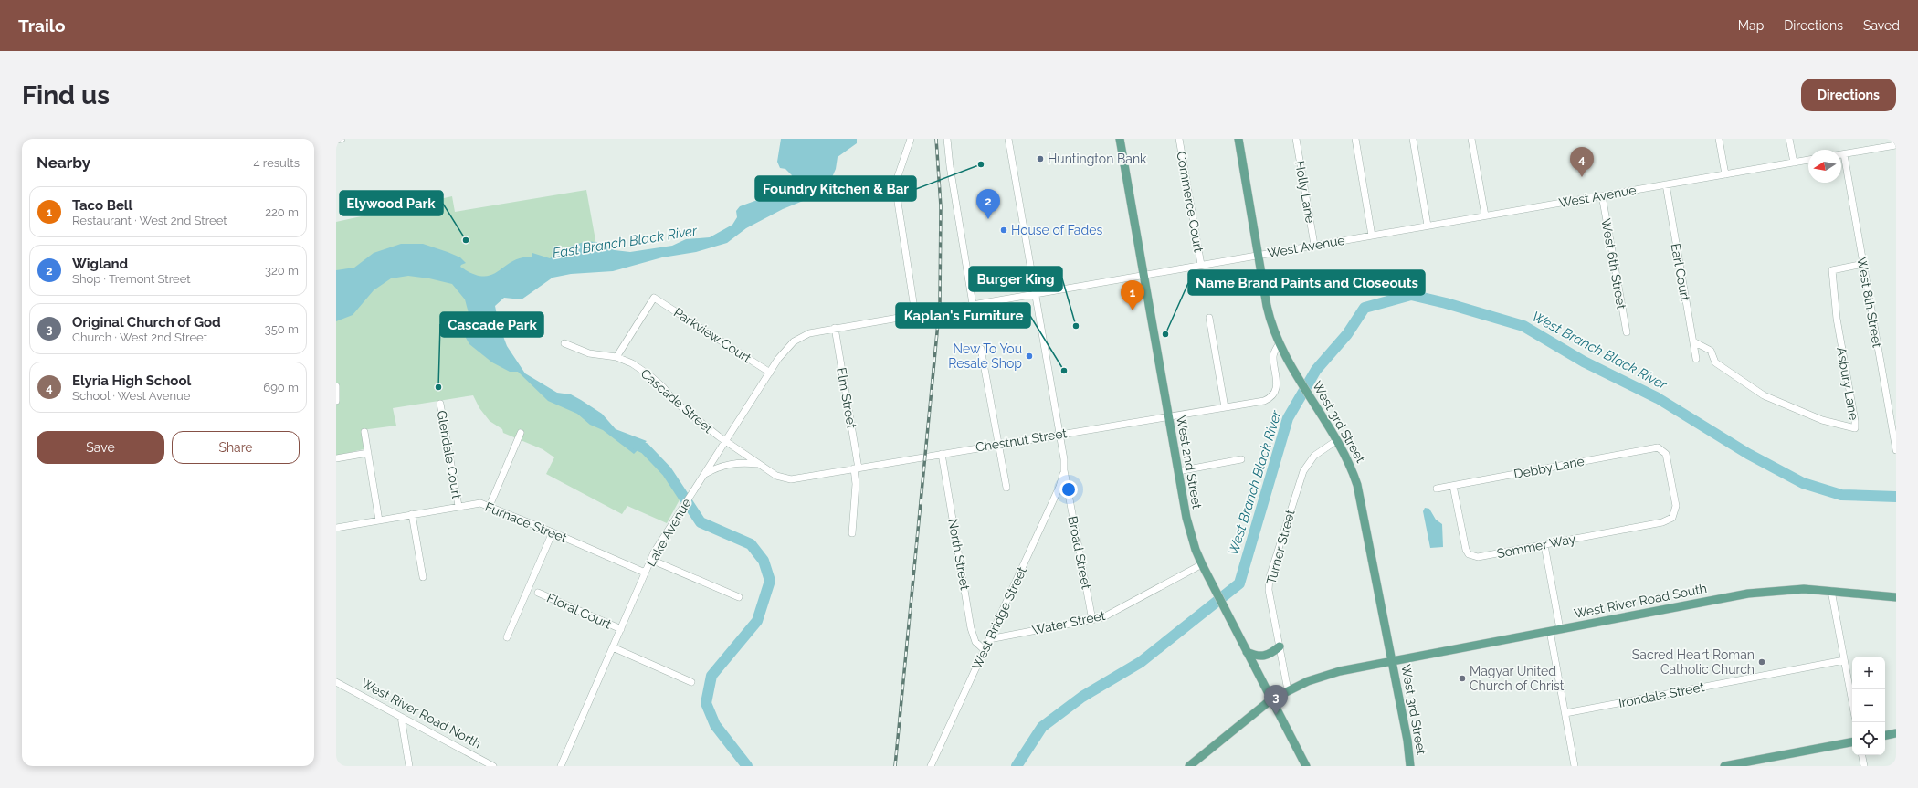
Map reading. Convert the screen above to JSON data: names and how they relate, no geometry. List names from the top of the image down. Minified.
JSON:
{"streets":{"main road":["West 3rd Street","West 2nd Street","West River Road South"],"street":["Holly Lane","West Avenue","Commerce Court","West 6th Street","Earl Court","West 8th Street","Parkview Court","Asbury Lane","Elm Street","Cascade Street","Chestnut Street","Glendale Court","Debby Lane","Furnace Street","Lake Avenue","Sommer Way","Turner Street","Broad Street","North Street","Floral Court","West Bridge Street","Water Street","Irondale Street","West River Road North"]},"crossings":[["Holly Lane","West Avenue"],["West Avenue","Commerce Court"],["West Avenue","West 6th Street"],["West Avenue","Earl Court"],["West Avenue","Elm Street"],["West Avenue","West 3rd Street"],["West Avenue","West 2nd Street"],["West Avenue","Lake Avenue"],["West Avenue","Broad Street"],["Earl Court","Asbury Lane"],["West 8th Street","Asbury Lane"],["Parkview Court","Cascade Street"],["Parkview Court","Lake Avenue"],["Elm Street","Chestnut Street"],["Cascade Street","Chestnut Street"],["Cascade Street","Lake Avenue"],["West 3rd Street","Chestnut Street"],["West 3rd Street","Turner Street"],["West 3rd Street","West River Road South"],["Chestnut Street","West 2nd Street"],["Chestnut Street","Lake Avenue"],["Chestnut Street","Broad Street"],["Chestnut Street","North Street"],["Glendale Court","Furnace Street"],["West 2nd Street","Water Street"],["Debby Lane","Sommer Way"],["Furnace Street","Lake Avenue"],["Lake Avenue","Floral Court"],["Broad Street","West Bridge Street"],["Broad Street","Water Street"],["North Street","West Bridge Street"],["West Bridge Street","Water Street"]],"water":["East Branch Black River","West Branch Black River"],"places":["Huntington Bank","Foundry Kitchen & Bar","House of Fades","Elywood Park","Burger King","Name Brand Paints and Closeouts","New To You Resale Shop","Kaplan's Furniture","Cascade Park","Sacred Heart Roman Catholic Church","Magyar United Church of Christ"],"north":"left","page":{"header":"Trailo","nav":["Map","Directions","Saved"],"buttons":["Directions",["Save","Share"]],"title":"Find us","heading":["Nearby","4 results"],"pins":["4","2","1","3"],"list":[{"mark":"1","name":"Taco Bell","note":"Restaurant · West 2nd Street","value":"220 m"},{"mark":"2","name":"Wigland","note":"Shop · Tremont Street","value":"320 m"},{"mark":"3","name":"Original Church of God","note":"Church · West 2nd Street","value":"350 m"},{"mark":"4","name":"Elyria High School","note":"School · West Avenue","value":"690 m"}],"map_buttons":["+","−"]}}
